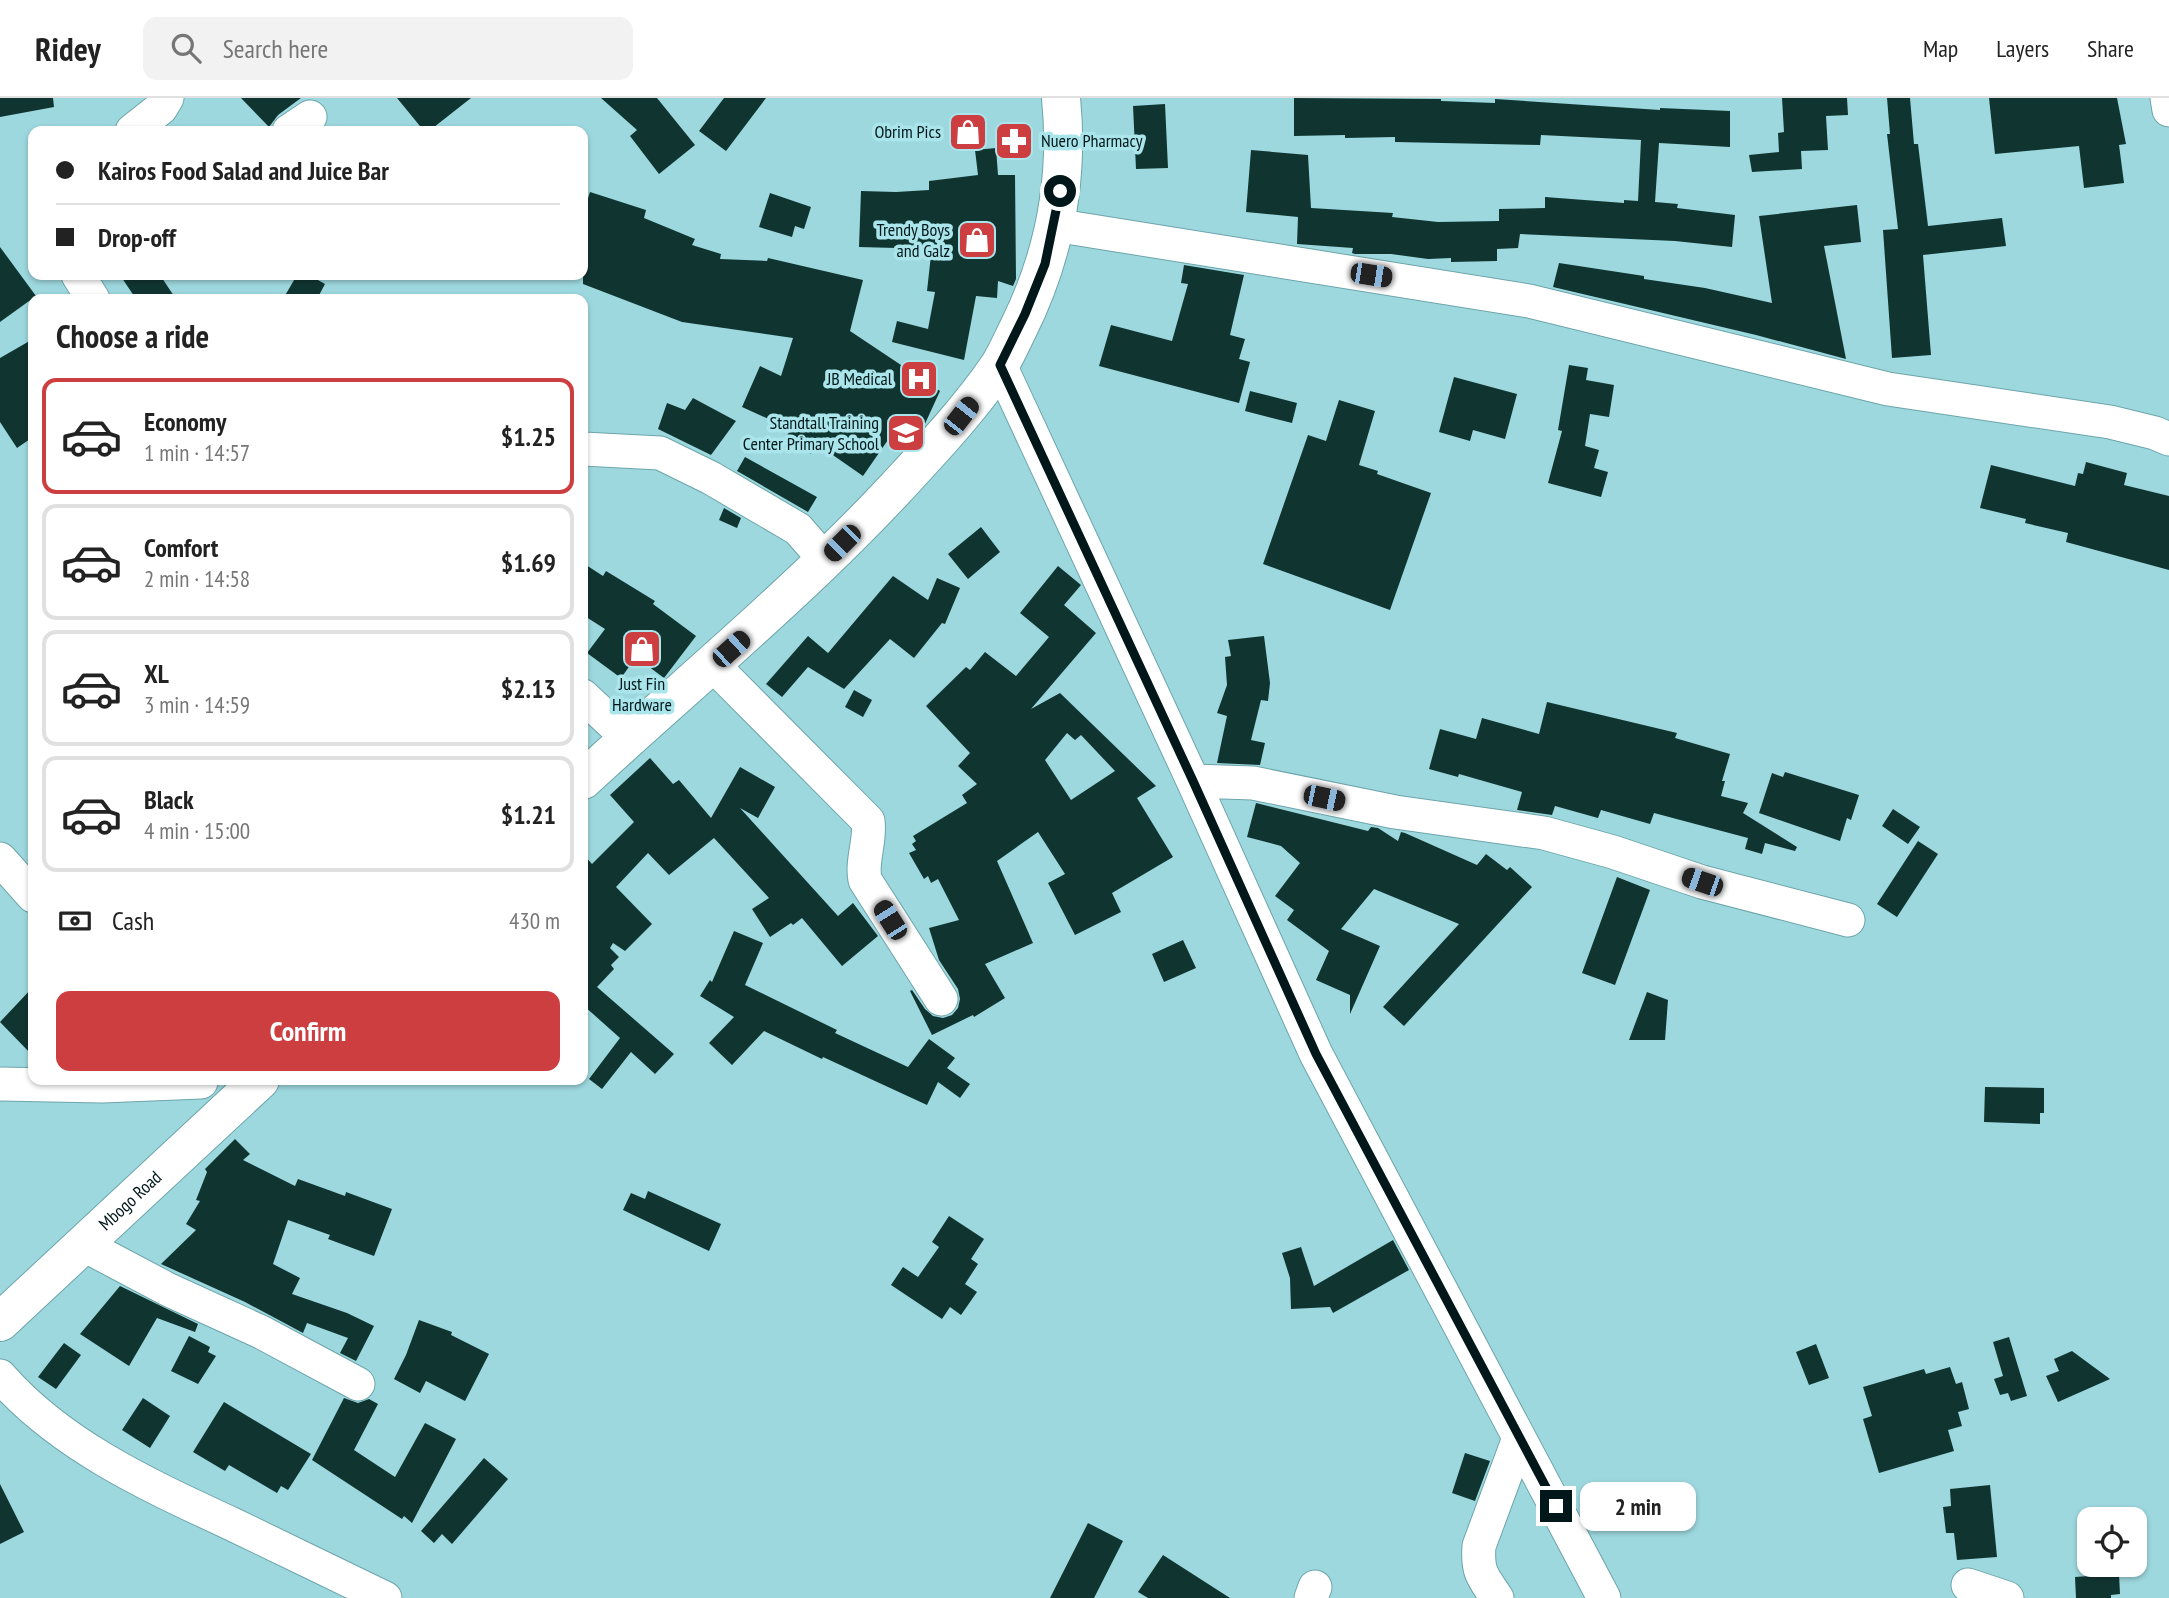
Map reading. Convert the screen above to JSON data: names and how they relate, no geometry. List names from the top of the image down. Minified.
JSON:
{"streets":{"main road":["Mbogo Road"]},"places":{"shop":["Obrim Pics","Trendy Boys and Galz","Just Fin Hardware"],"pharmacy":["Nuero Pharmacy"],"hospital":["JB Medical"],"school or university":["Standtall Training Center Primary School"]},"page":{"header":"Ridey","search":"Search here","nav":["Map","Layers","Share"],"banner":["Kairos Food Salad and Juice Bar","Drop-off"],"heading":"Choose a ride","list":[{"name":"Economy","note":"1 min · 14:57","value":"$1.25"},{"name":"Comfort","note":"2 min · 14:58","value":"$1.69"},{"name":"XL","note":"3 min · 14:59","value":"$2.13"},{"name":"Black","note":"4 min · 15:00","value":"$1.21"}],"pay":["Cash","430 m"],"buttons":"Confirm","bubble":"2 min"}}
